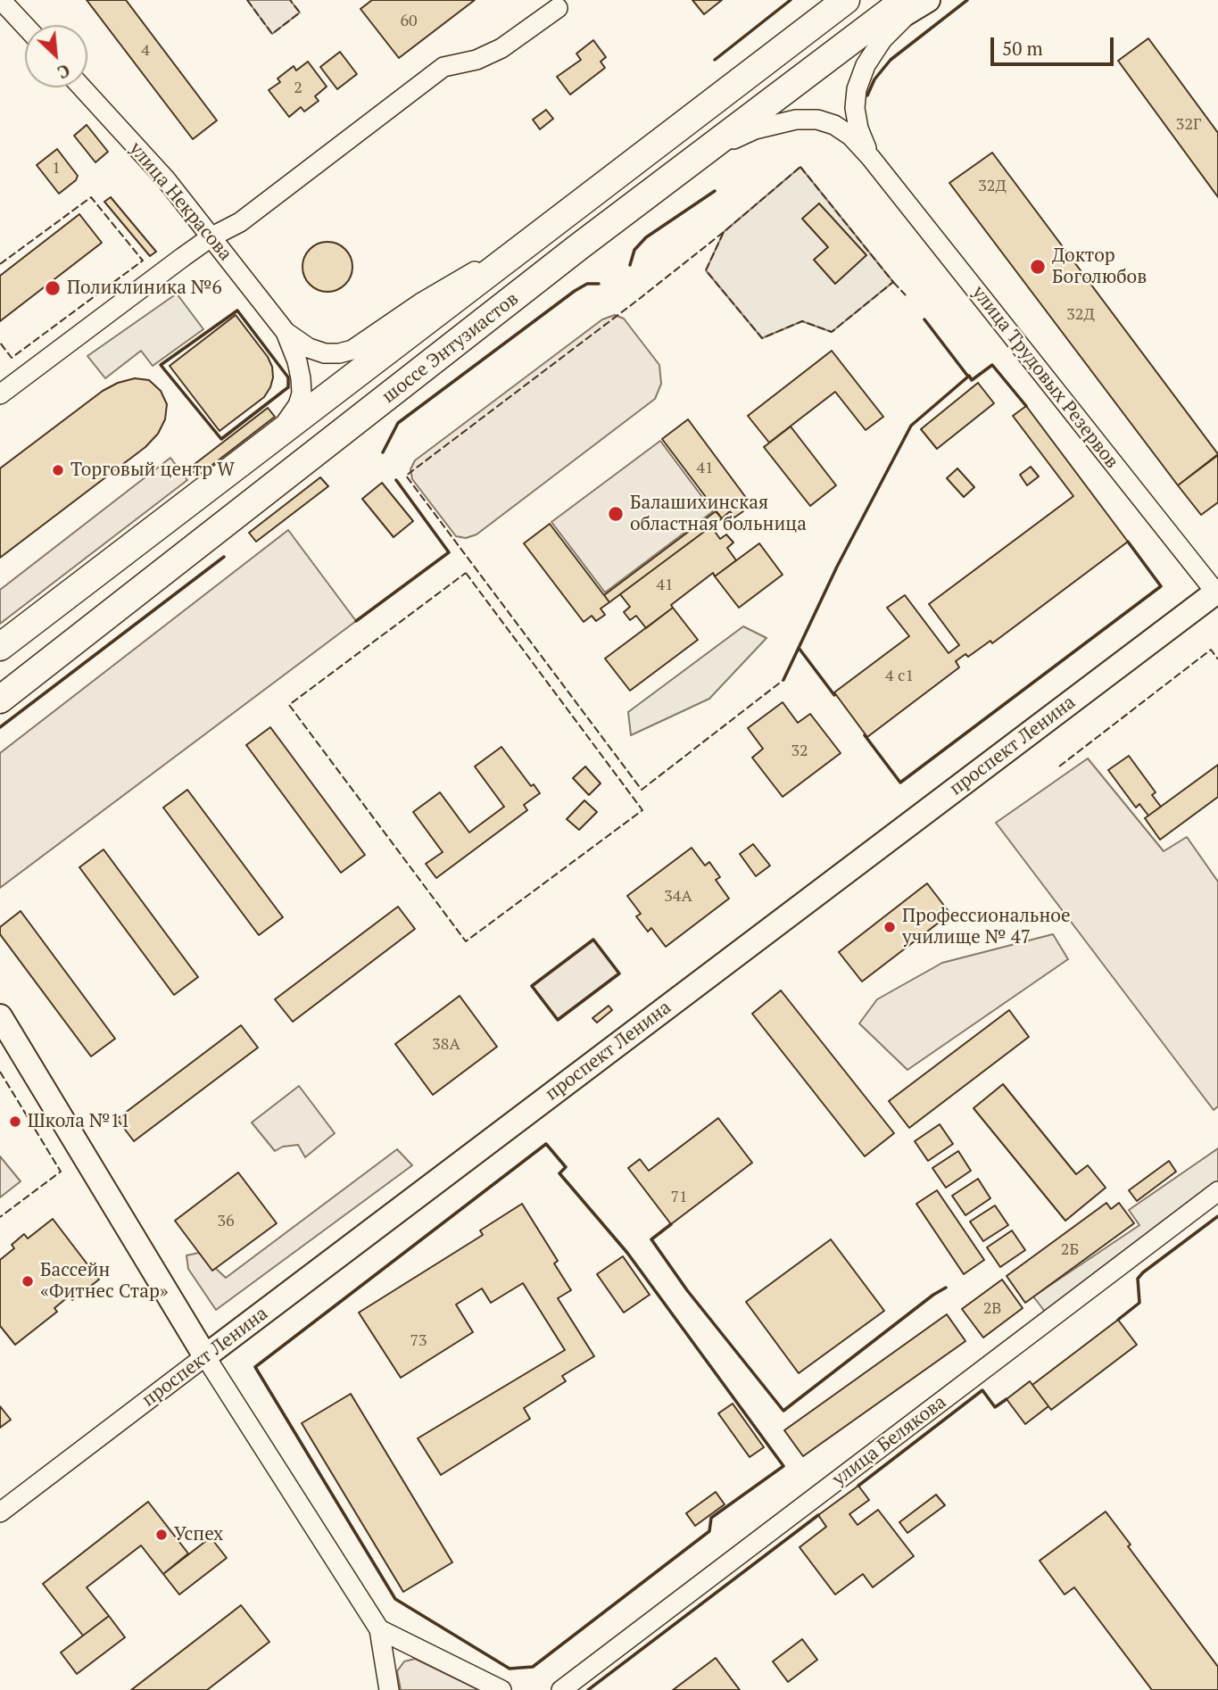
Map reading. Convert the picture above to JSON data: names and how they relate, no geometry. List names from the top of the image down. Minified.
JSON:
{"streets":{"highway":["шоссе Энтузиастов"],"main road":["проспект Ленина"],"street":["улица Некрасова","улица Трудовых Резервов","улица Белякова"]},"crossings":[["улица Некрасова","шоссе Энтузиастов"],["шоссе Энтузиастов","улица Трудовых Резервов"],["улица Трудовых Резервов","проспект Ленина"]],"places":["Доктор Боголюбов","Поликлиника №6","Торговый центр W","Балашихинская областная больница","Профессиональное училище № 47","Школа №11","Бассейн «Фитнес Стар»","Успех"],"house_numbers":["60","4","2","32Г","1","32Д","32Д","41","41","4 с1","32","34А","38А","71","36","2Б","2В","73"],"scale_bar":"50 m","north":"bottom right"}
